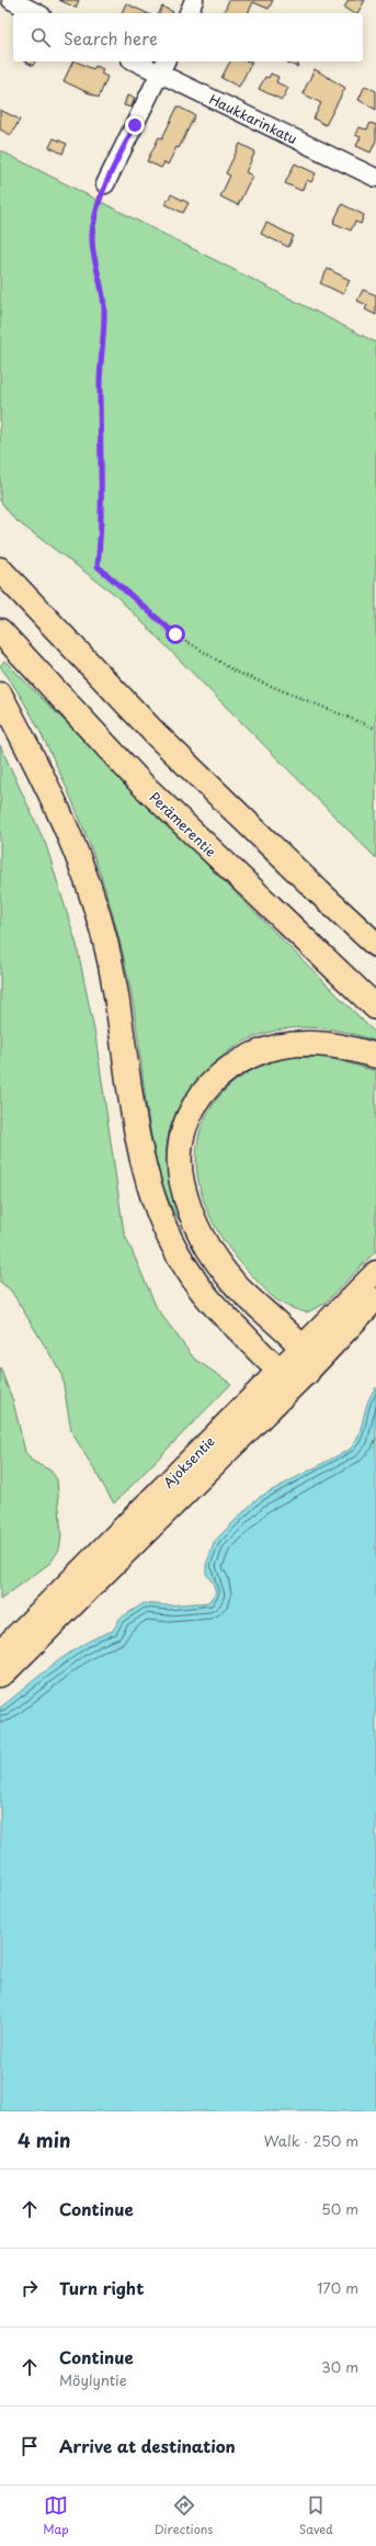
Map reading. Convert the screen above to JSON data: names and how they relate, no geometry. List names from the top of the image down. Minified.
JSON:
{"streets":{"highway":["Perämerentie"],"main road":["Ajoksentie"],"street":["Haukkarinkatu"]},"page":{"search":"Search here","heading":["4 min","Walk · 250 m"],"list":[["Continue","50 m"],["Turn right","170 m"],["Continue","Möylyntie","30 m"],"Arrive at destination"],"nav":["Map","Directions","Saved"]}}
